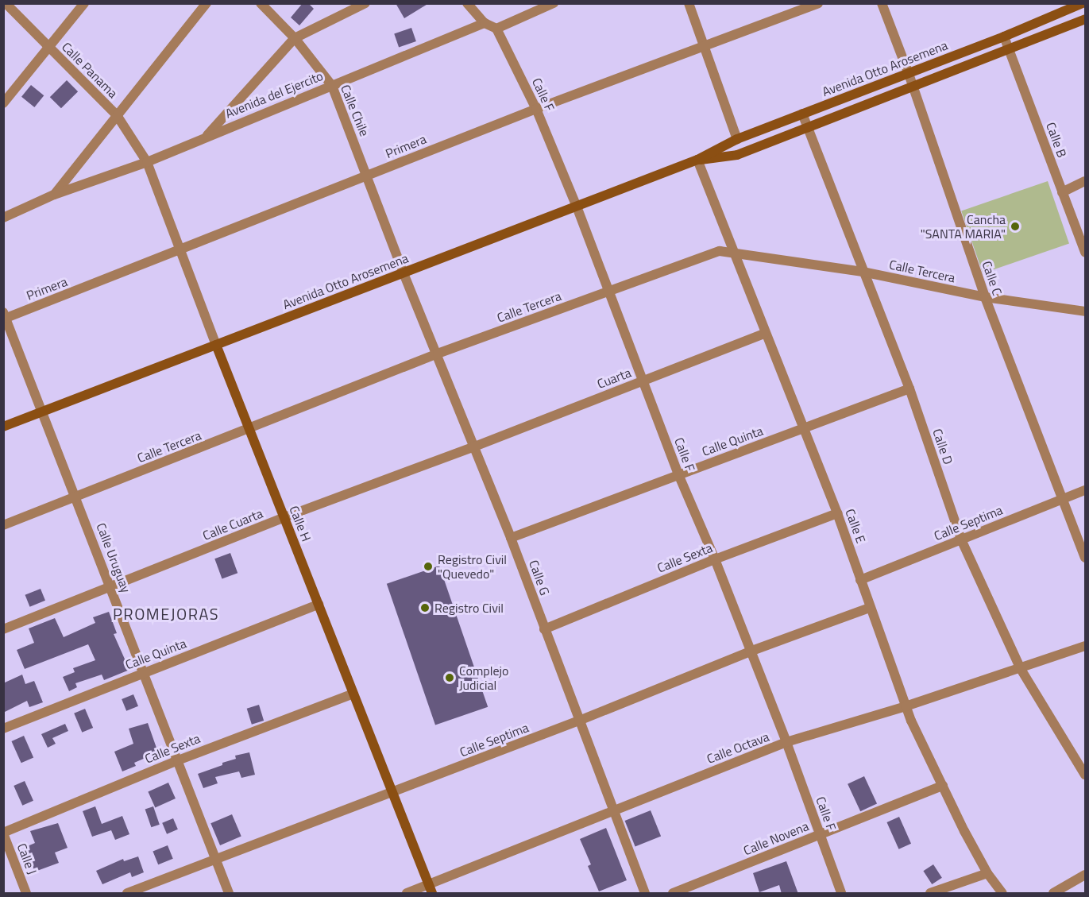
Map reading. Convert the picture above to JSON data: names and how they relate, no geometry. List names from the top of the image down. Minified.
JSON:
{"streets":{"main road":["Avenida Otto Arosemena","Calle H"],"street":["Calle Panama","Avenida del Ejercito","Calle F","Calle Chile","Calle B","Primera","Calle Tercera","Calle C","Cuarta","Calle Quinta","Calle D","Calle Septima","Calle Cuarta","Calle E","Calle Uruguay","Calle Sexta","Calle G","Calle Octava","Calle Novena","Calle J"]},"crossings":[["Avenida Otto Arosemena","Calle F"],["Avenida Otto Arosemena","Calle Chile"],["Avenida Otto Arosemena","Calle B"],["Avenida Otto Arosemena","Calle C"],["Avenida Otto Arosemena","Calle D"],["Avenida Otto Arosemena","Calle H"],["Avenida Otto Arosemena","Calle E"],["Avenida Otto Arosemena","Calle Uruguay"],["Avenida Otto Arosemena","Calle G"],["Calle Panama","Avenida del Ejercito"],["Calle Panama","Calle H"],["Avenida del Ejercito","Calle Chile"],["Avenida del Ejercito","Calle H"],["Calle F","Primera"],["Calle F","Calle Tercera"],["Calle F","Cuarta"],["Calle F","Calle Quinta"],["Calle F","Calle Septima"],["Calle F","Calle Sexta"],["Calle F","Calle Octava"],["Calle F","Calle Novena"],["Calle Chile","Primera"],["Calle Chile","Calle G"],["Primera","Calle H"],["Primera","Calle Uruguay"],["Calle Tercera","Calle C"],["Calle Tercera","Calle D"],["Calle Tercera","Calle H"],["Calle Tercera","Calle E"],["Calle Tercera","Calle Uruguay"],["Calle Tercera","Calle G"],["Calle C","Calle Septima"],["Cuarta","Calle Cuarta"],["Cuarta","Calle E"],["Cuarta","Calle G"],["Calle Quinta","Calle D"],["Calle Quinta","Calle H"],["Calle Quinta","Calle E"],["Calle Quinta","Calle Uruguay"],["Calle Quinta","Calle G"],["Calle D","Calle Septima"],["Calle D","Calle Octava"],["Calle Septima","Calle H"],["Calle Septima","Calle E"],["Calle Septima","Calle Uruguay"],["Calle Septima","Calle G"],["Calle H","Calle Cuarta"],["Calle H","Calle Sexta"],["Calle H","Calle Octava"],["Calle Cuarta","Calle Uruguay"],["Calle Cuarta","Calle G"],["Calle E","Calle Sexta"],["Calle E","Calle Octava"],["Calle E","Calle Novena"],["Calle Uruguay","Calle Sexta"],["Calle Sexta","Calle G"],["Calle Sexta","Calle J"],["Calle G","Calle Octava"]],"districts":["PROMEJORAS"],"places":["Cancha \"SANTA MARIA\"","Registro Civil \"Quevedo\"","Registro Civil","Complejo Judicial"]}
